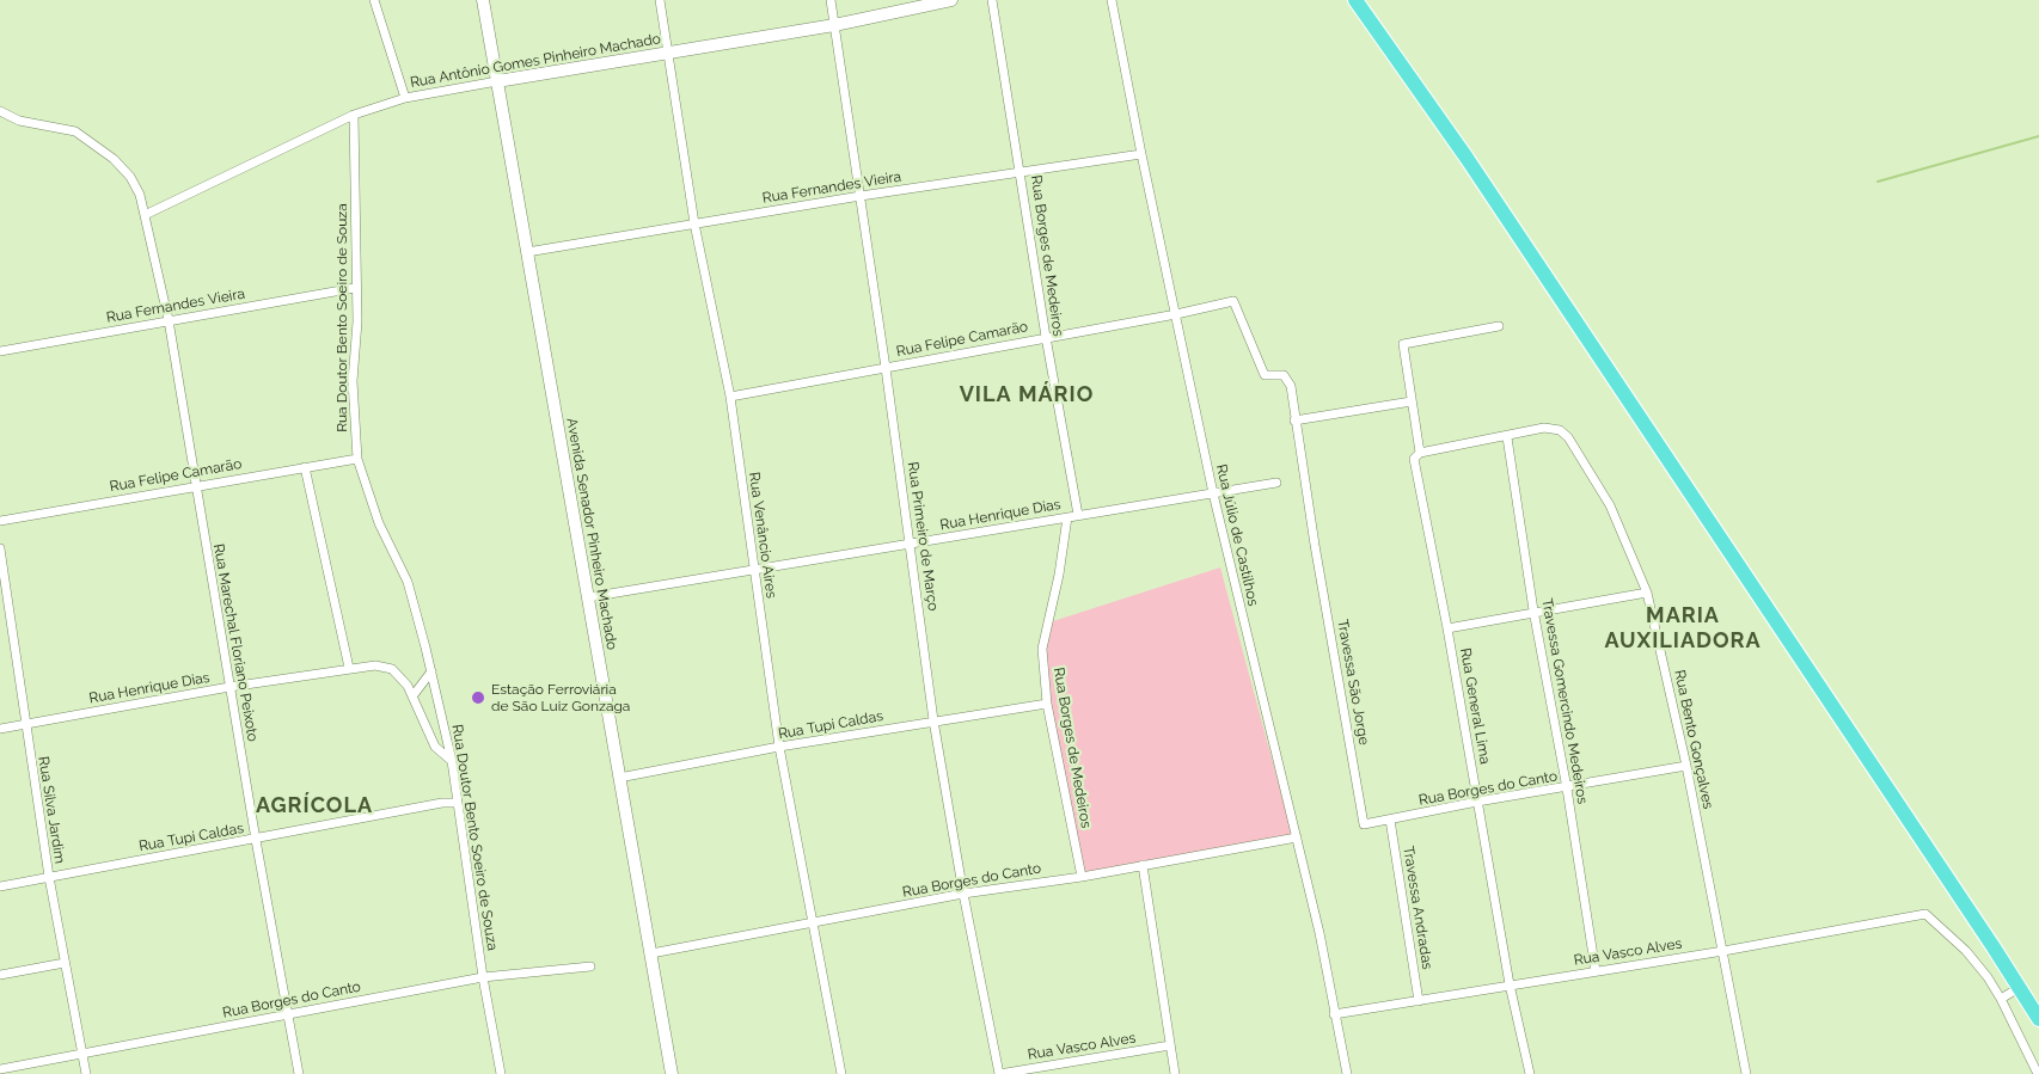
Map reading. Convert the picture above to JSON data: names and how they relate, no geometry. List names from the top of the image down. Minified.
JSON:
{"streets":{"main road":["Rua Antônio Gomes Pinheiro Machado","Avenida Senador Pinheiro Machado"],"street":["Rua Fernandes Vieira","Rua Borges de Medeiros","Rua Doutor Bento Soeiro de Souza","Rua Felipe Camarão","Rua Henrique Dias","Rua Venâncio Aires","Rua Júlio de Castilhos","Rua Primeiro de Março","Rua Marechal Floriano Peixoto","Travessa São Jorge","Travessa Gomercindo Medeiros","Rua General Lima","Rua Tupi Caldas","Rua Bento Gonçalves","Rua Borges do Canto","Rua Silva Jardim","Travessa Andradas","Rua Vasco Alves"]},"crossings":[["Rua Antônio Gomes Pinheiro Machado","Rua Doutor Bento Soeiro de Souza"],["Rua Antônio Gomes Pinheiro Machado","Avenida Senador Pinheiro Machado"],["Rua Antônio Gomes Pinheiro Machado","Rua Venâncio Aires"],["Rua Antônio Gomes Pinheiro Machado","Rua Primeiro de Março"],["Rua Antônio Gomes Pinheiro Machado","Rua Marechal Floriano Peixoto"],["Rua Fernandes Vieira","Rua Borges de Medeiros"],["Rua Fernandes Vieira","Rua Doutor Bento Soeiro de Souza"],["Rua Fernandes Vieira","Avenida Senador Pinheiro Machado"],["Rua Fernandes Vieira","Rua Venâncio Aires"],["Rua Fernandes Vieira","Rua Júlio de Castilhos"],["Rua Fernandes Vieira","Rua Primeiro de Março"],["Rua Fernandes Vieira","Rua Marechal Floriano Peixoto"],["Rua Borges de Medeiros","Rua Felipe Camarão"],["Rua Borges de Medeiros","Rua Henrique Dias"],["Rua Borges de Medeiros","Rua Tupi Caldas"],["Rua Borges de Medeiros","Rua Borges do Canto"],["Rua Doutor Bento Soeiro de Souza","Rua Felipe Camarão"],["Rua Doutor Bento Soeiro de Souza","Rua Tupi Caldas"],["Rua Doutor Bento Soeiro de Souza","Rua Borges do Canto"],["Rua Felipe Camarão","Rua Venâncio Aires"],["Rua Felipe Camarão","Rua Júlio de Castilhos"],["Rua Felipe Camarão","Rua Primeiro de Março"],["Rua Felipe Camarão","Rua Marechal Floriano Peixoto"],["Rua Felipe Camarão","Travessa São Jorge"],["Rua Henrique Dias","Avenida Senador Pinheiro Machado"],["Rua Henrique Dias","Rua Venâncio Aires"],["Rua Henrique Dias","Rua Júlio de Castilhos"],["Rua Henrique Dias","Rua Primeiro de Março"],["Rua Henrique Dias","Rua Marechal Floriano Peixoto"],["Rua Henrique Dias","Rua Silva Jardim"],["Avenida Senador Pinheiro Machado","Rua Tupi Caldas"],["Avenida Senador Pinheiro Machado","Rua Borges do Canto"],["Rua Venâncio Aires","Rua Tupi Caldas"],["Rua Venâncio Aires","Rua Borges do Canto"],["Rua Júlio de Castilhos","Rua Borges do Canto"],["Rua Júlio de Castilhos","Rua Vasco Alves"],["Rua Primeiro de Março","Rua Tupi Caldas"],["Rua Primeiro de Março","Rua Borges do Canto"],["Rua Primeiro de Março","Rua Vasco Alves"],["Rua Marechal Floriano Peixoto","Rua Tupi Caldas"],["Rua Marechal Floriano Peixoto","Rua Borges do Canto"],["Travessa São Jorge","Rua Borges do Canto"],["Travessa Gomercindo Medeiros","Rua Bento Gonçalves"],["Travessa Gomercindo Medeiros","Rua Borges do Canto"],["Travessa Gomercindo Medeiros","Rua Vasco Alves"],["Rua General Lima","Rua Borges do Canto"],["Rua General Lima","Rua Vasco Alves"],["Rua Tupi Caldas","Rua Silva Jardim"],["Rua Bento Gonçalves","Rua Borges do Canto"],["Rua Bento Gonçalves","Rua Vasco Alves"],["Rua Borges do Canto","Rua Silva Jardim"],["Rua Borges do Canto","Travessa Andradas"],["Travessa Andradas","Rua Vasco Alves"]],"districts":["VILA MÁRIO","MARIA AUXILIADORA","AGRÍCOLA"],"places":["Estação Ferroviária de São Luiz Gonzaga"]}
